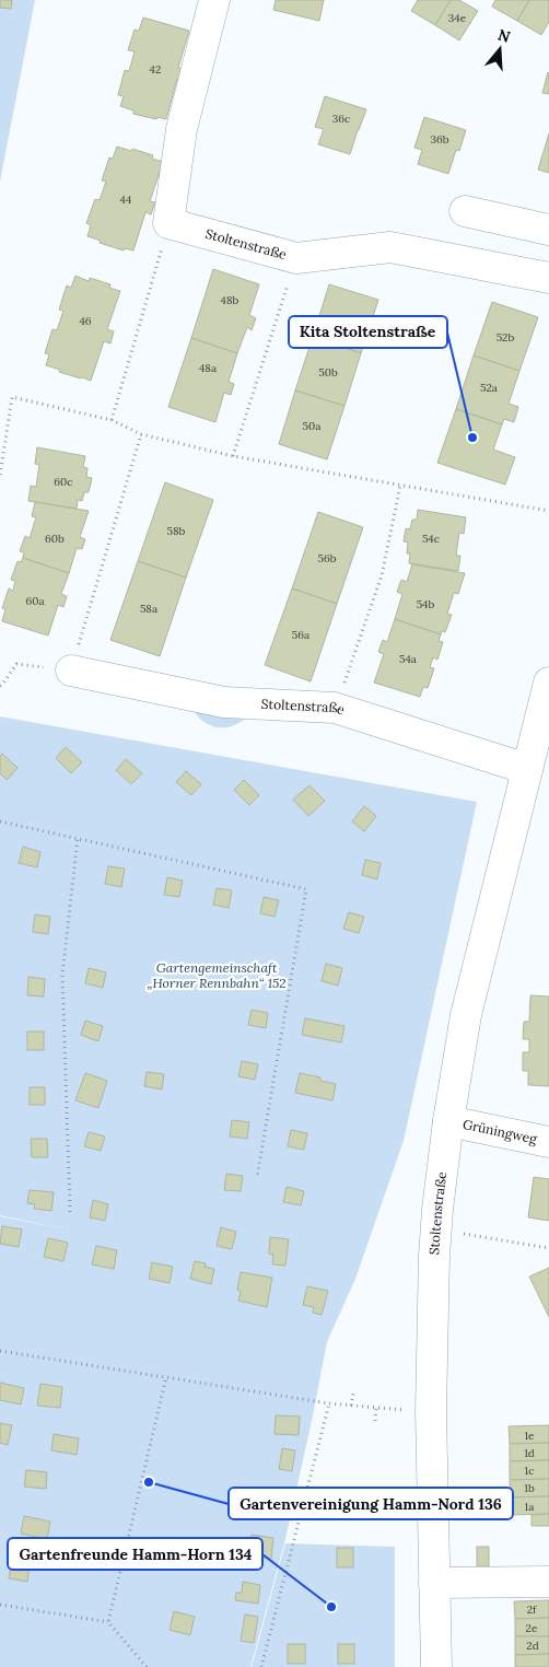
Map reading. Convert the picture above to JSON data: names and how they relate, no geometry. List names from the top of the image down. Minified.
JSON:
{"streets":{"street":["Stoltenstraße","Grüningweg"]},"crossings":[["Stoltenstraße","Grüningweg"]],"parks":["Gartengemeinschaft „Horner Rennbahn“ 152"],"places":["Kita Stoltenstraße","Gartenvereinigung Hamm-Nord 136","Gartenfreunde Hamm-Horn 134"],"house_numbers":["34e","42","36c","36b","44","48b","46","52b","48a","50b","52a","50a","60c","58b","60b","54c","56b","60a","54b","58a","56a","54a","1e","1d","1c","1b","1a","2f","2e","2d"],"north":"top"}
